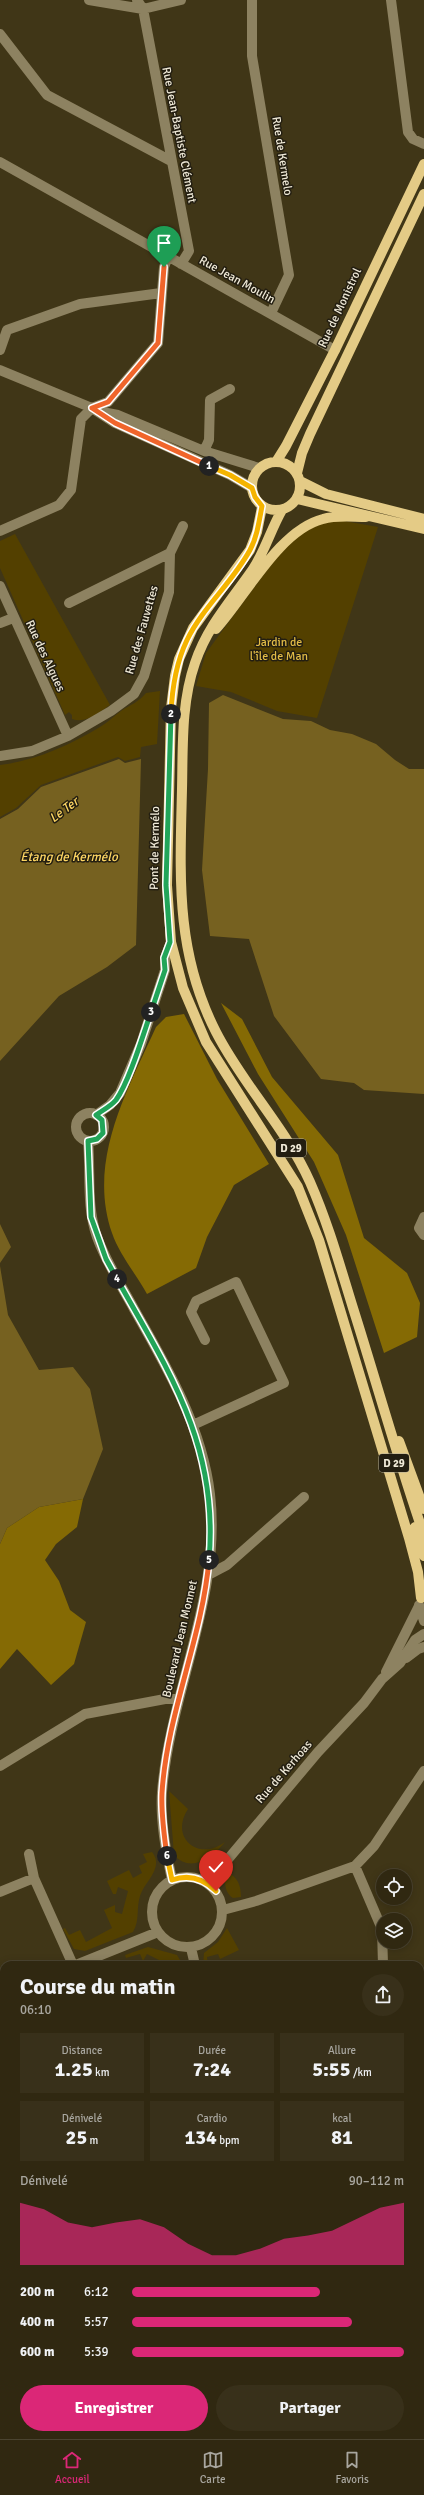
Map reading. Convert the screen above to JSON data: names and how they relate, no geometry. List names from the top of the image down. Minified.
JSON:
{"streets":{"main road":["Rue de Monistrol","Pont de Kermélo","D 29"],"street":["Rue Jean-Baptiste Clément","Rue de Kermelo","Rue Jean Moulin","Rue des Fauvettes","Rue des Algues","Boulevard Jean Monnet","Rue de Kerhoas"]},"crossings":[["Rue Jean-Baptiste Clément","Rue Jean Moulin"],["Rue de Kermelo","Rue Jean Moulin"],["Rue Jean Moulin","Rue de Monistrol"],["Rue de Monistrol","Pont de Kermélo"],["Rue de Monistrol","D 29"],["Rue des Fauvettes","Rue des Algues"],["Pont de Kermélo","D 29"],["Boulevard Jean Monnet","Rue de Kerhoas"]],"water":["Le Ter","Étang de Kermélo"],"parks":["Jardin de l'île de Man"],"page":{"pins":["1","2","3","4","5","6"],"heading":["Course du matin","06:10"],"stats":[["Distance","1.25 km"],["Durée","7:24"],["Allure","5:55 /km"],["Dénivelé","25 m"],["Cardio","134 bpm"],["kcal","81"]],"chart":["Dénivelé","90–112 m"],"list":[{"name":"200 m","note":"6:12"},{"name":"400 m","note":"5:57"},{"name":"600 m","note":"5:39"}],"buttons":["Enregistrer","Partager"],"tabs":["Accueil","Carte","Favoris"]}}
